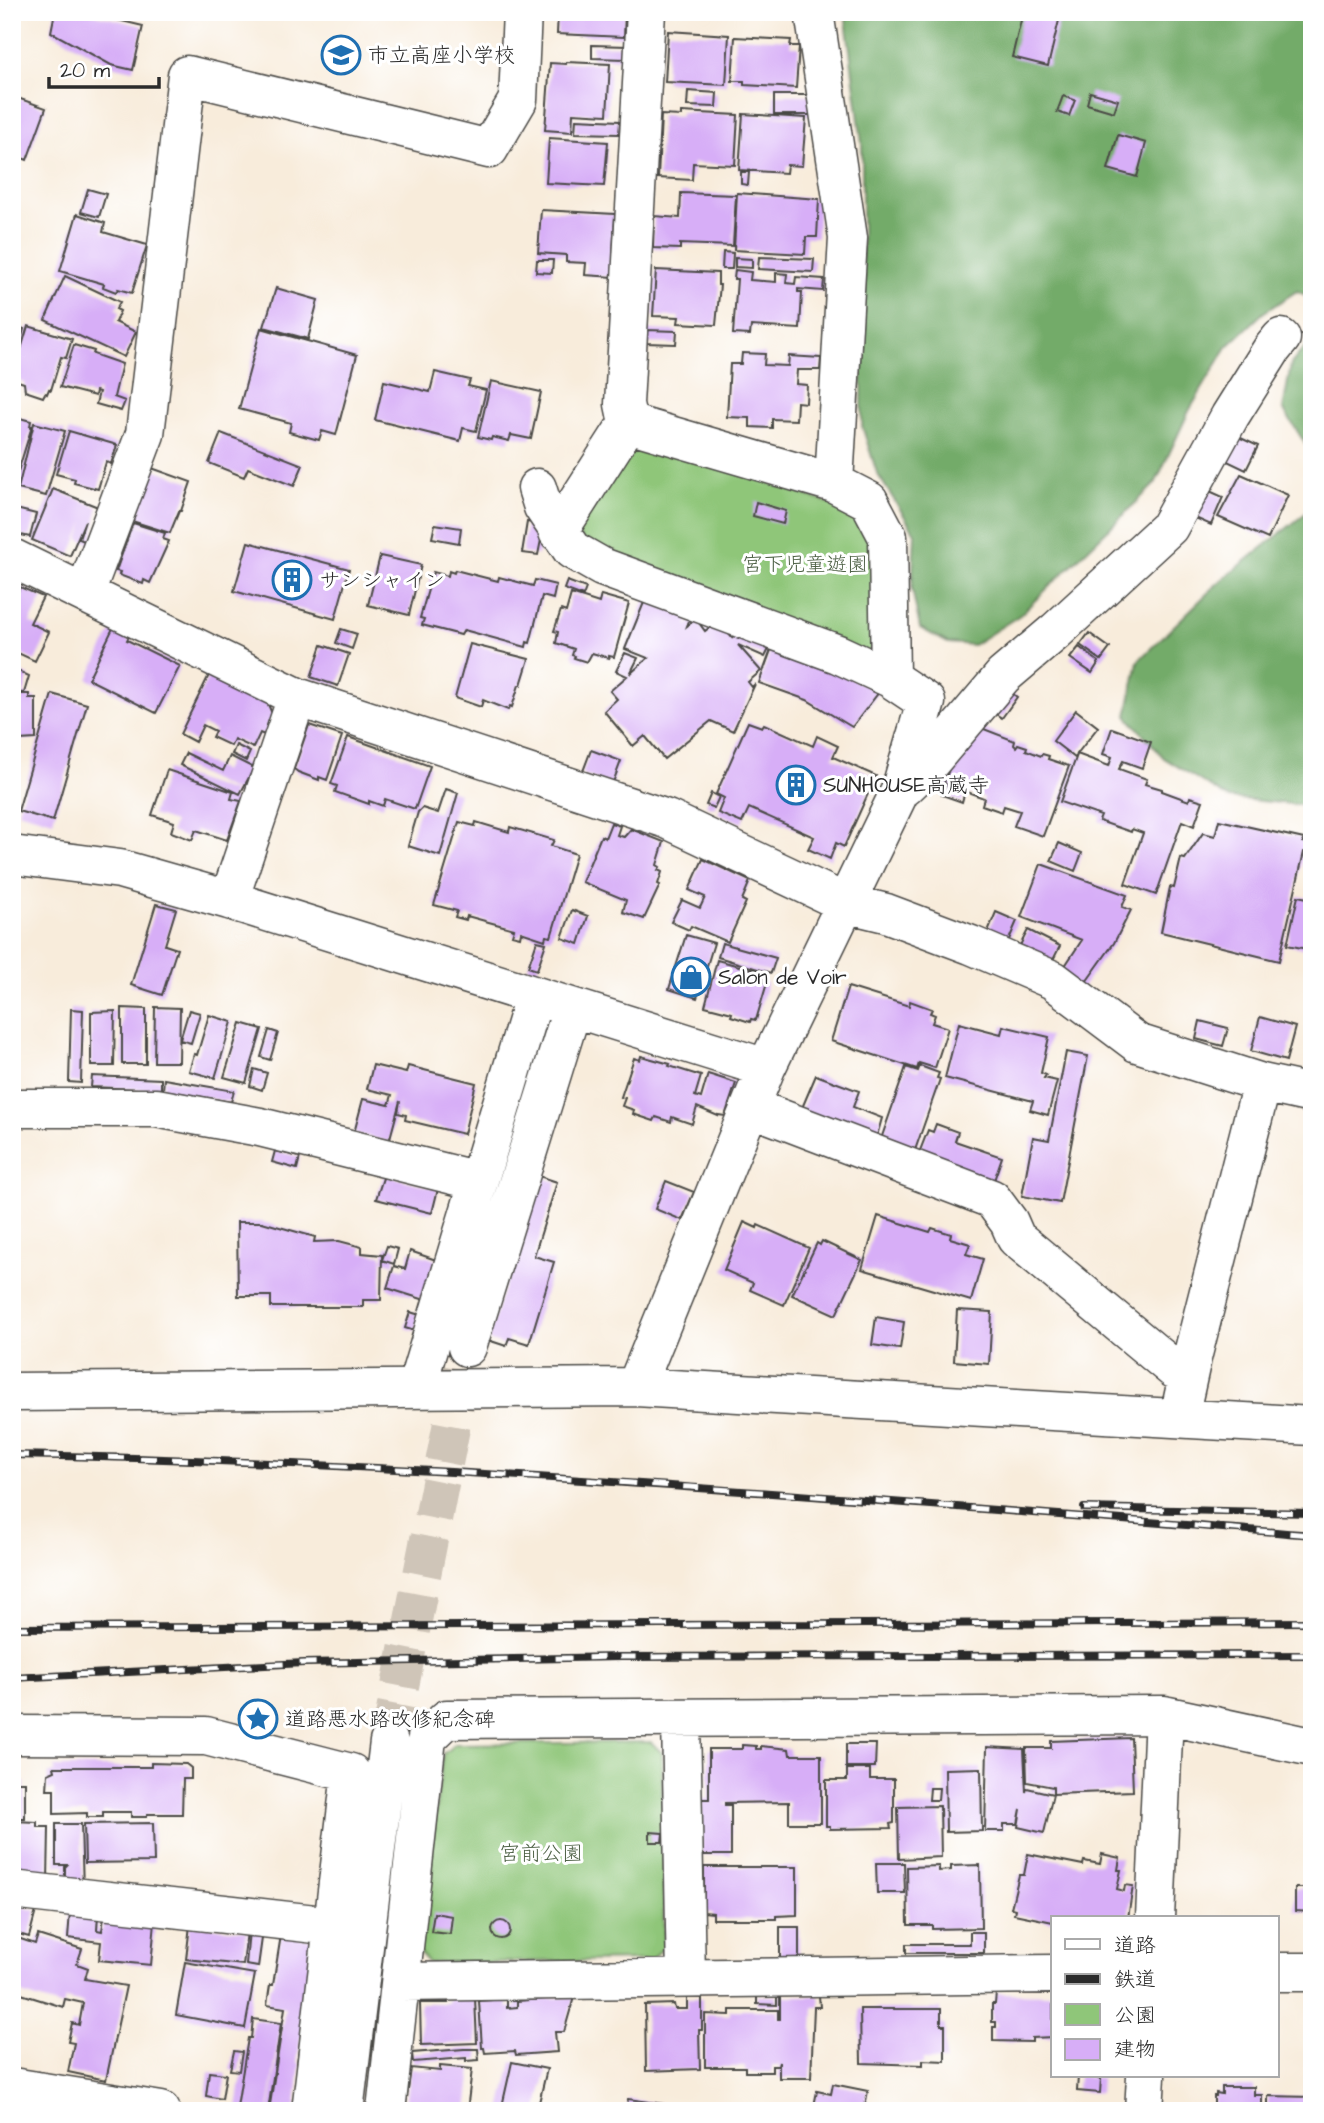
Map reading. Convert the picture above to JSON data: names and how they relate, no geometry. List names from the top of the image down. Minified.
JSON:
{"parks":["宮下児童遊園","宮前公園"],"places":{"school or university":["市立高座小学校"],"building":["サンシャイン","SUNHOUSE高蔵寺"],"shop":["Salon de Voir"],"place":["道路悪水路改修紀念碑"]},"legend":["道路","鉄道","公園","建物"],"scale_bar":"20 m"}
